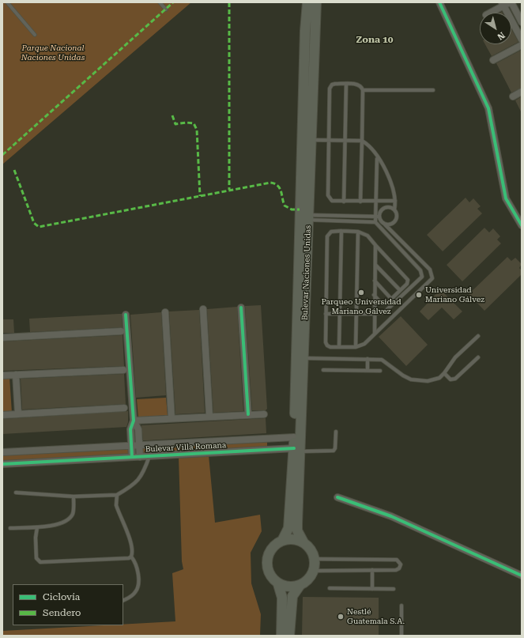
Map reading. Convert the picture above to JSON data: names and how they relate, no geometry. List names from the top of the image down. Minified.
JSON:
{"streets":{"main road":["Bulevar Naciones Unidas"],"street":["Bulevar Villa Romana"]},"crossings":[["Bulevar Naciones Unidas","Bulevar Villa Romana"]],"districts":["Zona 10"],"parks":["Parque Nacional Naciones Unidas"],"places":["Parqueo Universidad Mariano Gálvez","Universidad Mariano Gálvez","Nestlé Guatemala S.A."],"legend":["Ciclovía","Sendero"],"north":"bottom right"}
